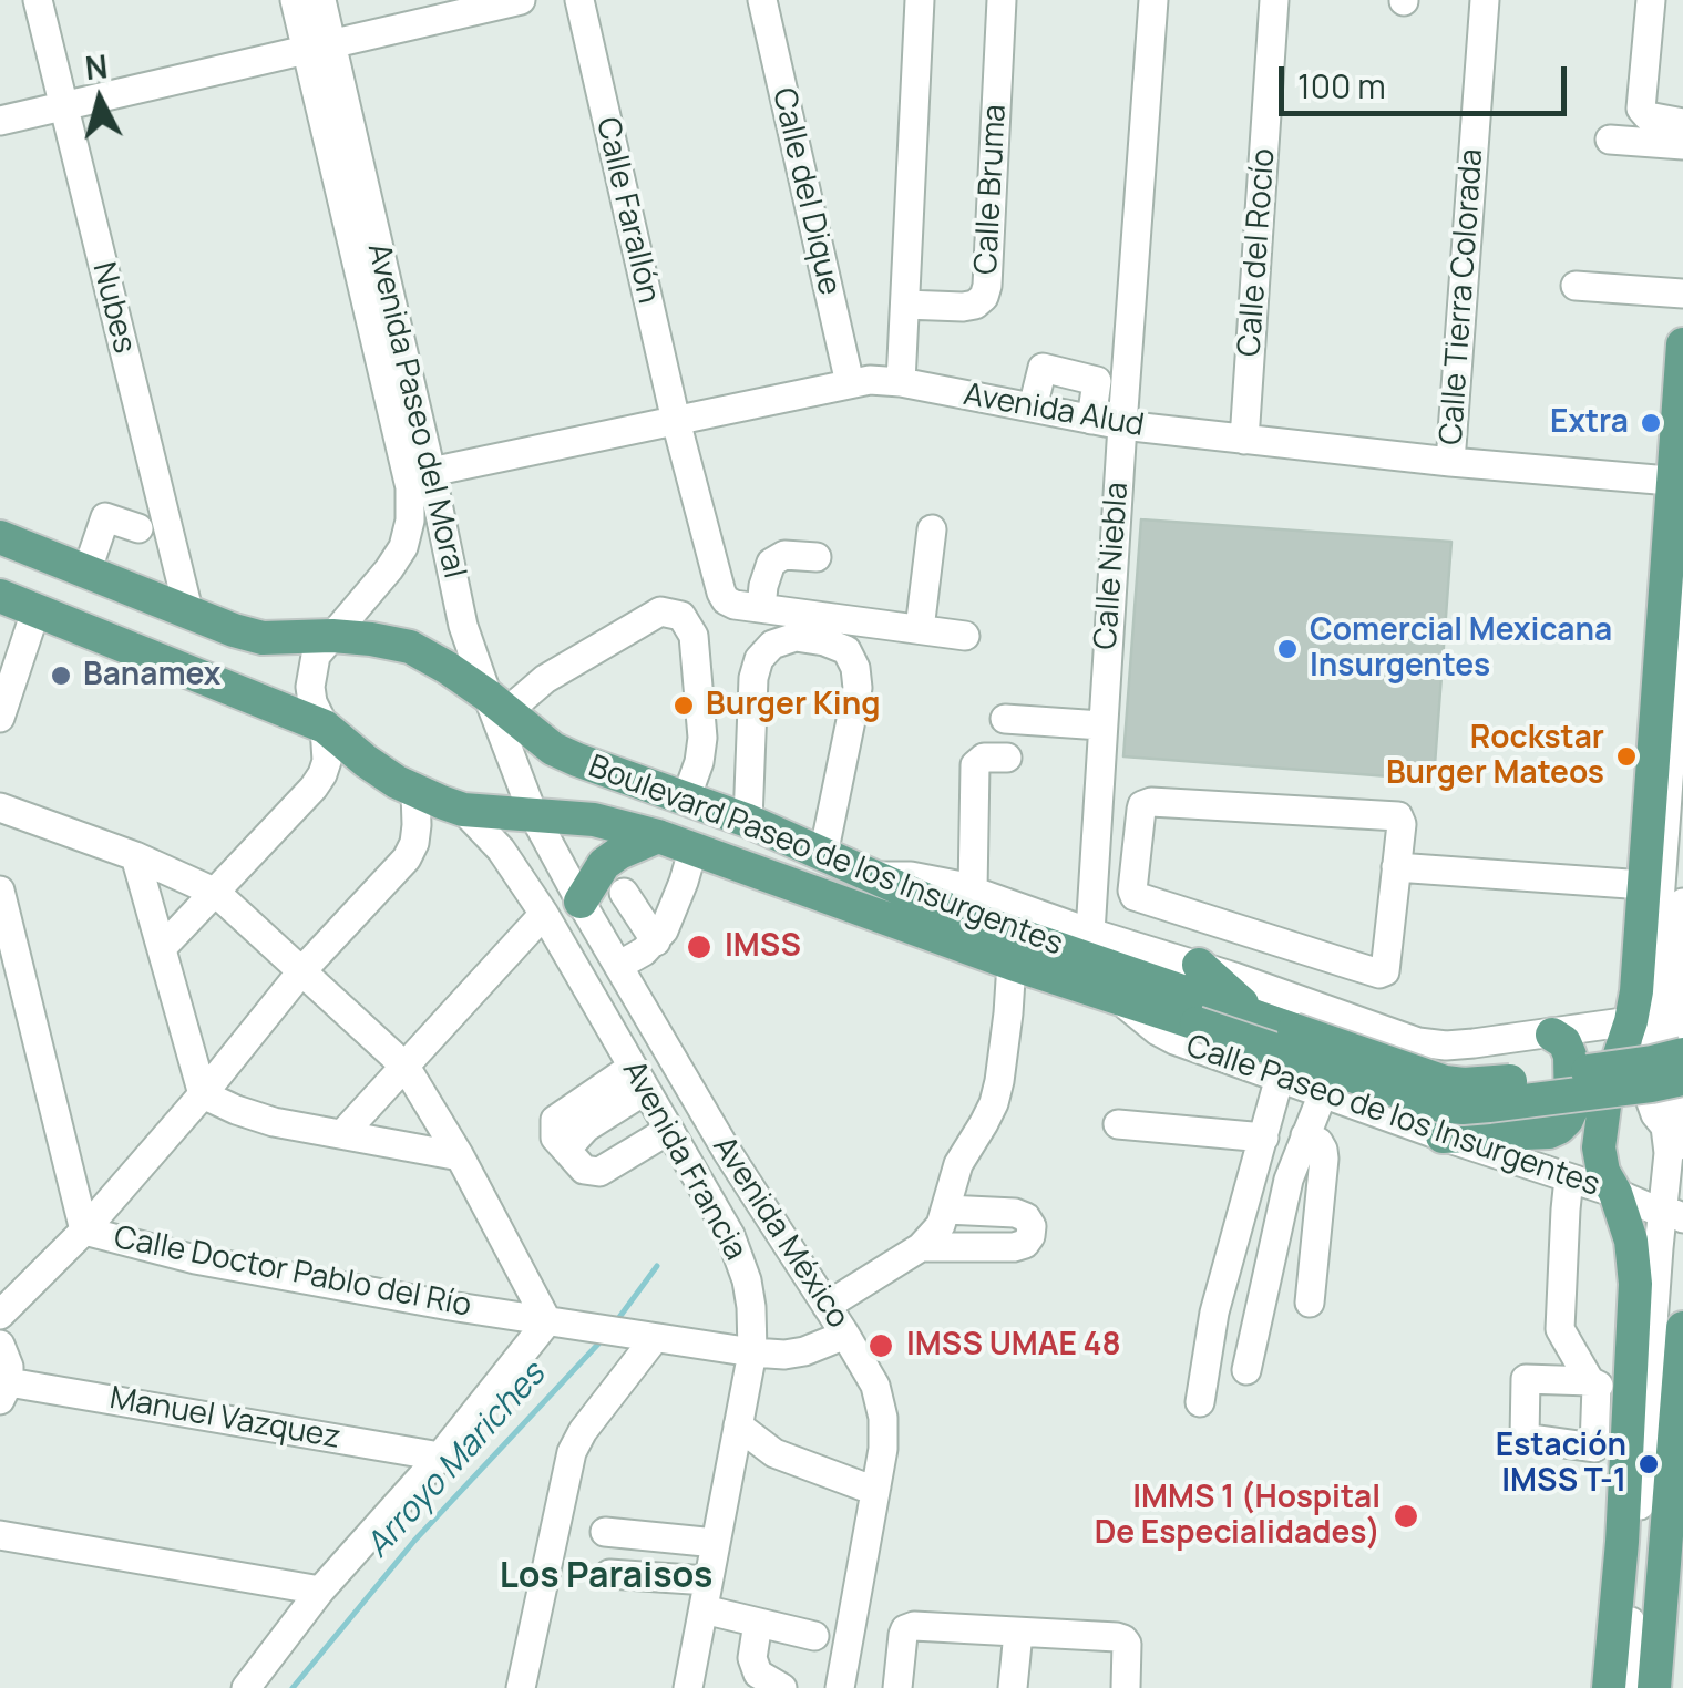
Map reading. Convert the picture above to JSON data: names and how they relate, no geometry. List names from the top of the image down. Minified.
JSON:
{"streets":{"main road":["Boulevard Paseo de los Insurgentes"],"street":["Calle Bruma","Calle del Dique","Calle Farallón","Calle del Rocío","Calle Tierra Colorada","Nubes","Avenida Paseo del Moral","Avenida Alud","Calle Niebla","Calle Paseo de los Insurgentes","Avenida Francia","Avenida México","Calle Doctor Pablo del Río","Manuel Vazquez"]},"crossings":[["Calle del Dique","Avenida Alud"],["Calle Farallón","Avenida Alud"],["Calle del Rocío","Avenida Alud"],["Calle Tierra Colorada","Avenida Alud"],["Nubes","Boulevard Paseo de los Insurgentes"],["Avenida Paseo del Moral","Avenida Alud"],["Avenida Paseo del Moral","Boulevard Paseo de los Insurgentes"],["Avenida Paseo del Moral","Avenida México"],["Avenida Alud","Calle Niebla"],["Boulevard Paseo de los Insurgentes","Calle Paseo de los Insurgentes"],["Boulevard Paseo de los Insurgentes","Avenida Francia"],["Boulevard Paseo de los Insurgentes","Avenida México"],["Avenida Francia","Calle Doctor Pablo del Río"],["Avenida México","Calle Doctor Pablo del Río"]],"districts":["Los Paraisos"],"water":["Arroyo Mariches"],"places":["Extra","Comercial Mexicana Insurgentes","Banamex","Burger King","Rockstar Burger Mateos","IMSS","IMSS UMAE 48","Estación IMSS T-1","IMMS 1 (Hospital De Especialidades)"],"scale_bar":"100 m","north":"top"}
